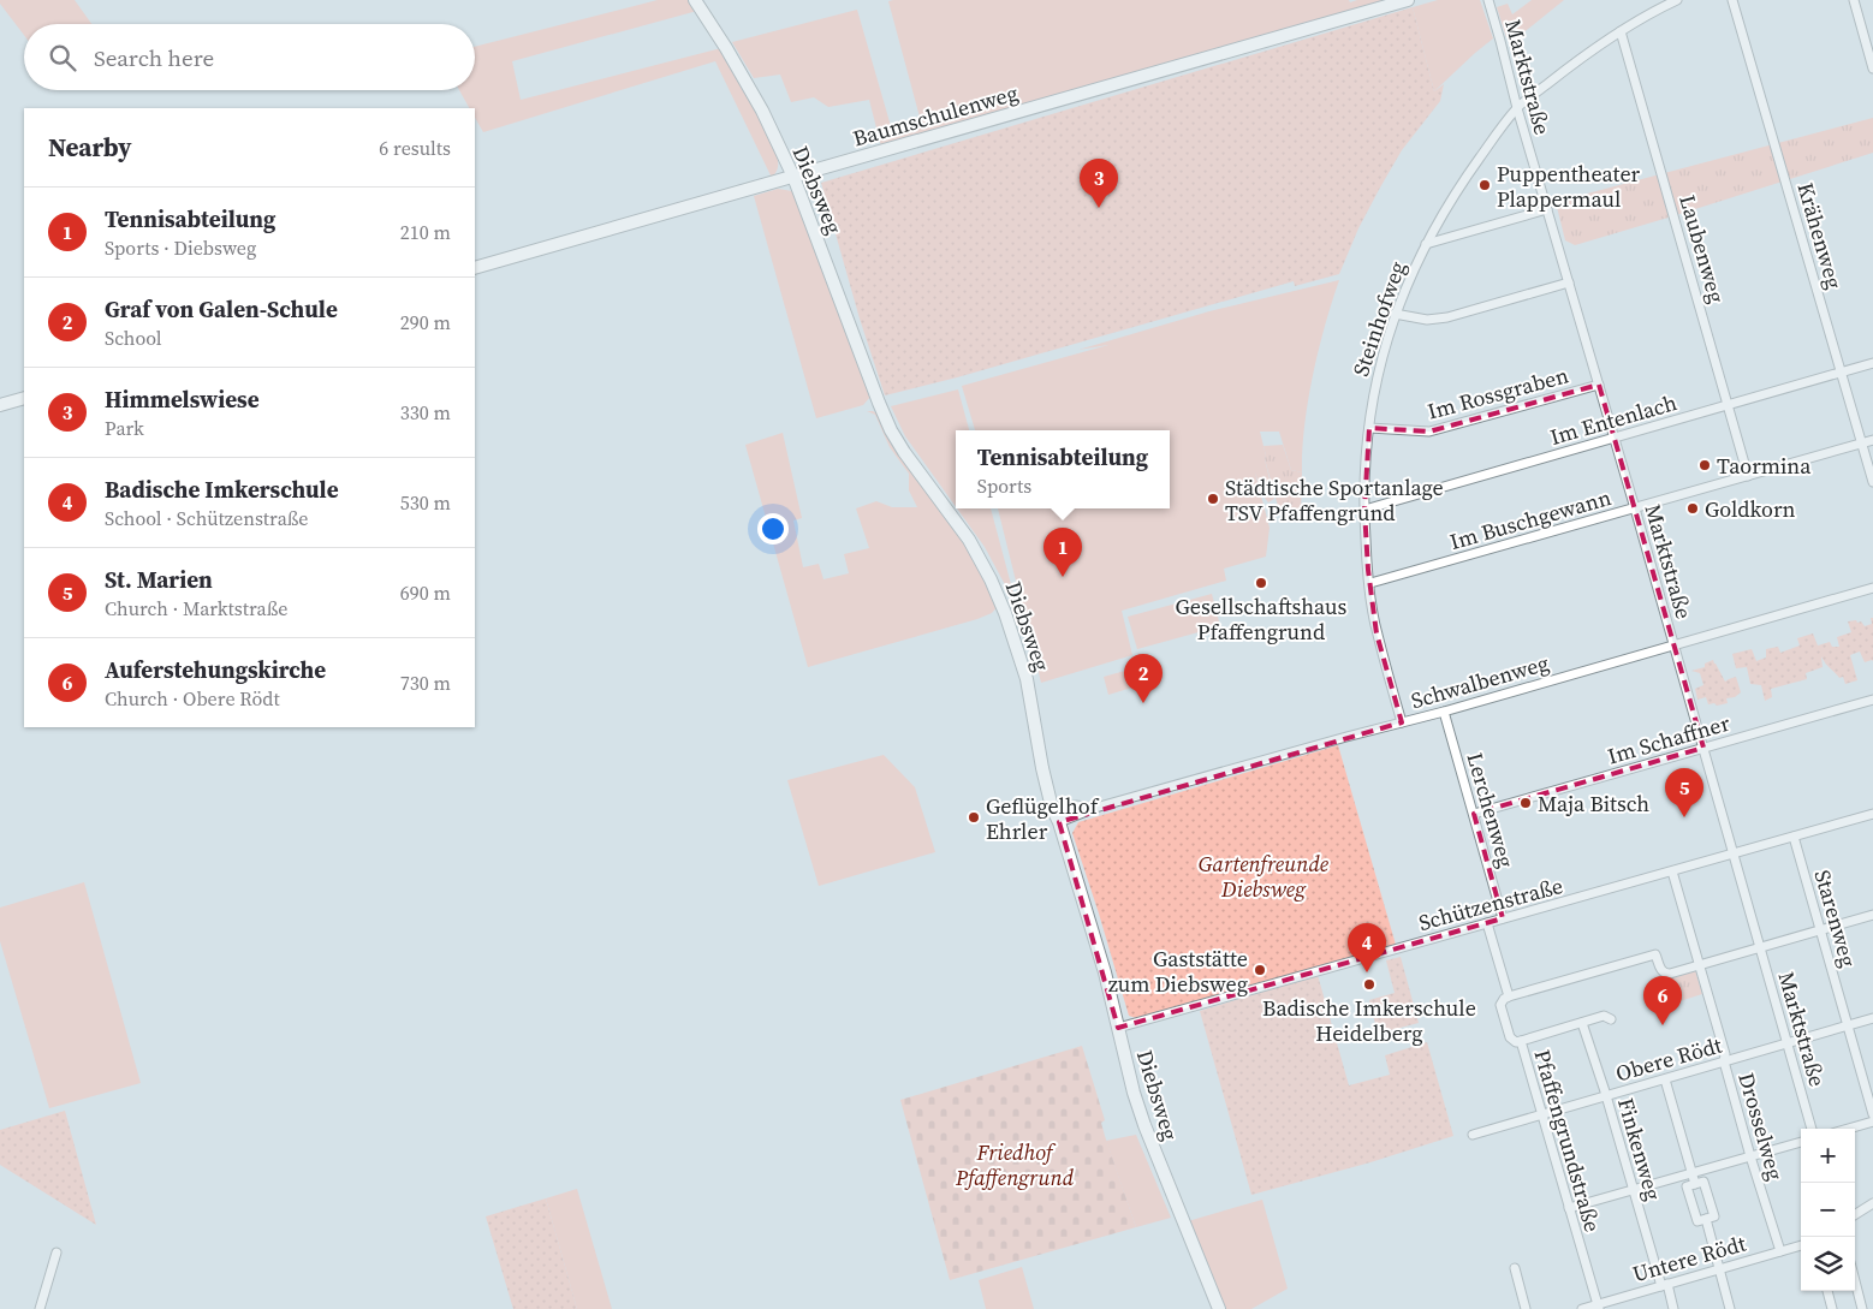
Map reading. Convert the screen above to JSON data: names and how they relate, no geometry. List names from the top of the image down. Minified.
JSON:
{"streets":{"main road":["Baumschulenweg","Diebsweg"],"street":["Marktstraße","Krähenweg","Laubenweg","Steinhofweg","Im Rossgraben","Im Entenlach","Im Buschgewann","Schwalbenweg","Im Schaffner","Lerchenweg","Schützenstraße","Starenweg","Obere Rödt","Drosselweg","Pfaffengrundstraße","Finkenweg","Untere Rödt"]},"crossings":[["Marktstraße","Steinhofweg"],["Marktstraße","Im Rossgraben"],["Marktstraße","Im Entenlach"],["Marktstraße","Im Buschgewann"],["Marktstraße","Schwalbenweg"],["Marktstraße","Im Schaffner"],["Marktstraße","Schützenstraße"],["Marktstraße","Obere Rödt"],["Baumschulenweg","Diebsweg"],["Diebsweg","Schwalbenweg"],["Diebsweg","Schützenstraße"],["Krähenweg","Im Entenlach"],["Krähenweg","Im Buschgewann"],["Laubenweg","Steinhofweg"],["Laubenweg","Im Entenlach"],["Laubenweg","Im Buschgewann"],["Steinhofweg","Im Rossgraben"],["Steinhofweg","Im Entenlach"],["Steinhofweg","Im Buschgewann"],["Steinhofweg","Schwalbenweg"],["Schwalbenweg","Lerchenweg"],["Im Schaffner","Lerchenweg"],["Lerchenweg","Schützenstraße"],["Schützenstraße","Starenweg"],["Schützenstraße","Drosselweg"],["Schützenstraße","Pfaffengrundstraße"],["Starenweg","Obere Rödt"],["Obere Rödt","Drosselweg"],["Obere Rödt","Pfaffengrundstraße"],["Obere Rödt","Finkenweg"],["Drosselweg","Untere Rödt"],["Pfaffengrundstraße","Untere Rödt"],["Finkenweg","Untere Rödt"]],"parks":["Gartenfreunde Diebsweg","Friedhof Pfaffengrund"],"places":["Puppentheater Plappermaul","Taormina","Städtische Sportanlage TSV Pfaffengrund","Goldkorn","Gesellschaftshaus Pfaffengrund","Maja Bitsch","Geflügelhof Ehrler","Gaststätte zum Diebsweg","Badische Imkerschule Heidelberg"],"page":{"search":"Search here","heading":["Nearby","6 results"],"pins":["3","1","2","5","4","6"],"list":[{"mark":"1","name":"Tennisabteilung","note":"Sports · Diebsweg","value":"210 m"},{"mark":"2","name":"Graf von Galen-Schule","note":"School","value":"290 m"},{"mark":"3","name":"Himmelswiese","note":"Park","value":"330 m"},{"mark":"4","name":"Badische Imkerschule","note":"School · Schützenstraße","value":"530 m"},{"mark":"5","name":"St. Marien","note":"Church · Marktstraße","value":"690 m"},{"mark":"6","name":"Auferstehungskirche","note":"Church · Obere Rödt","value":"730 m"}],"popup":["Tennisabteilung","Sports"],"map_buttons":["+","−"]}}
